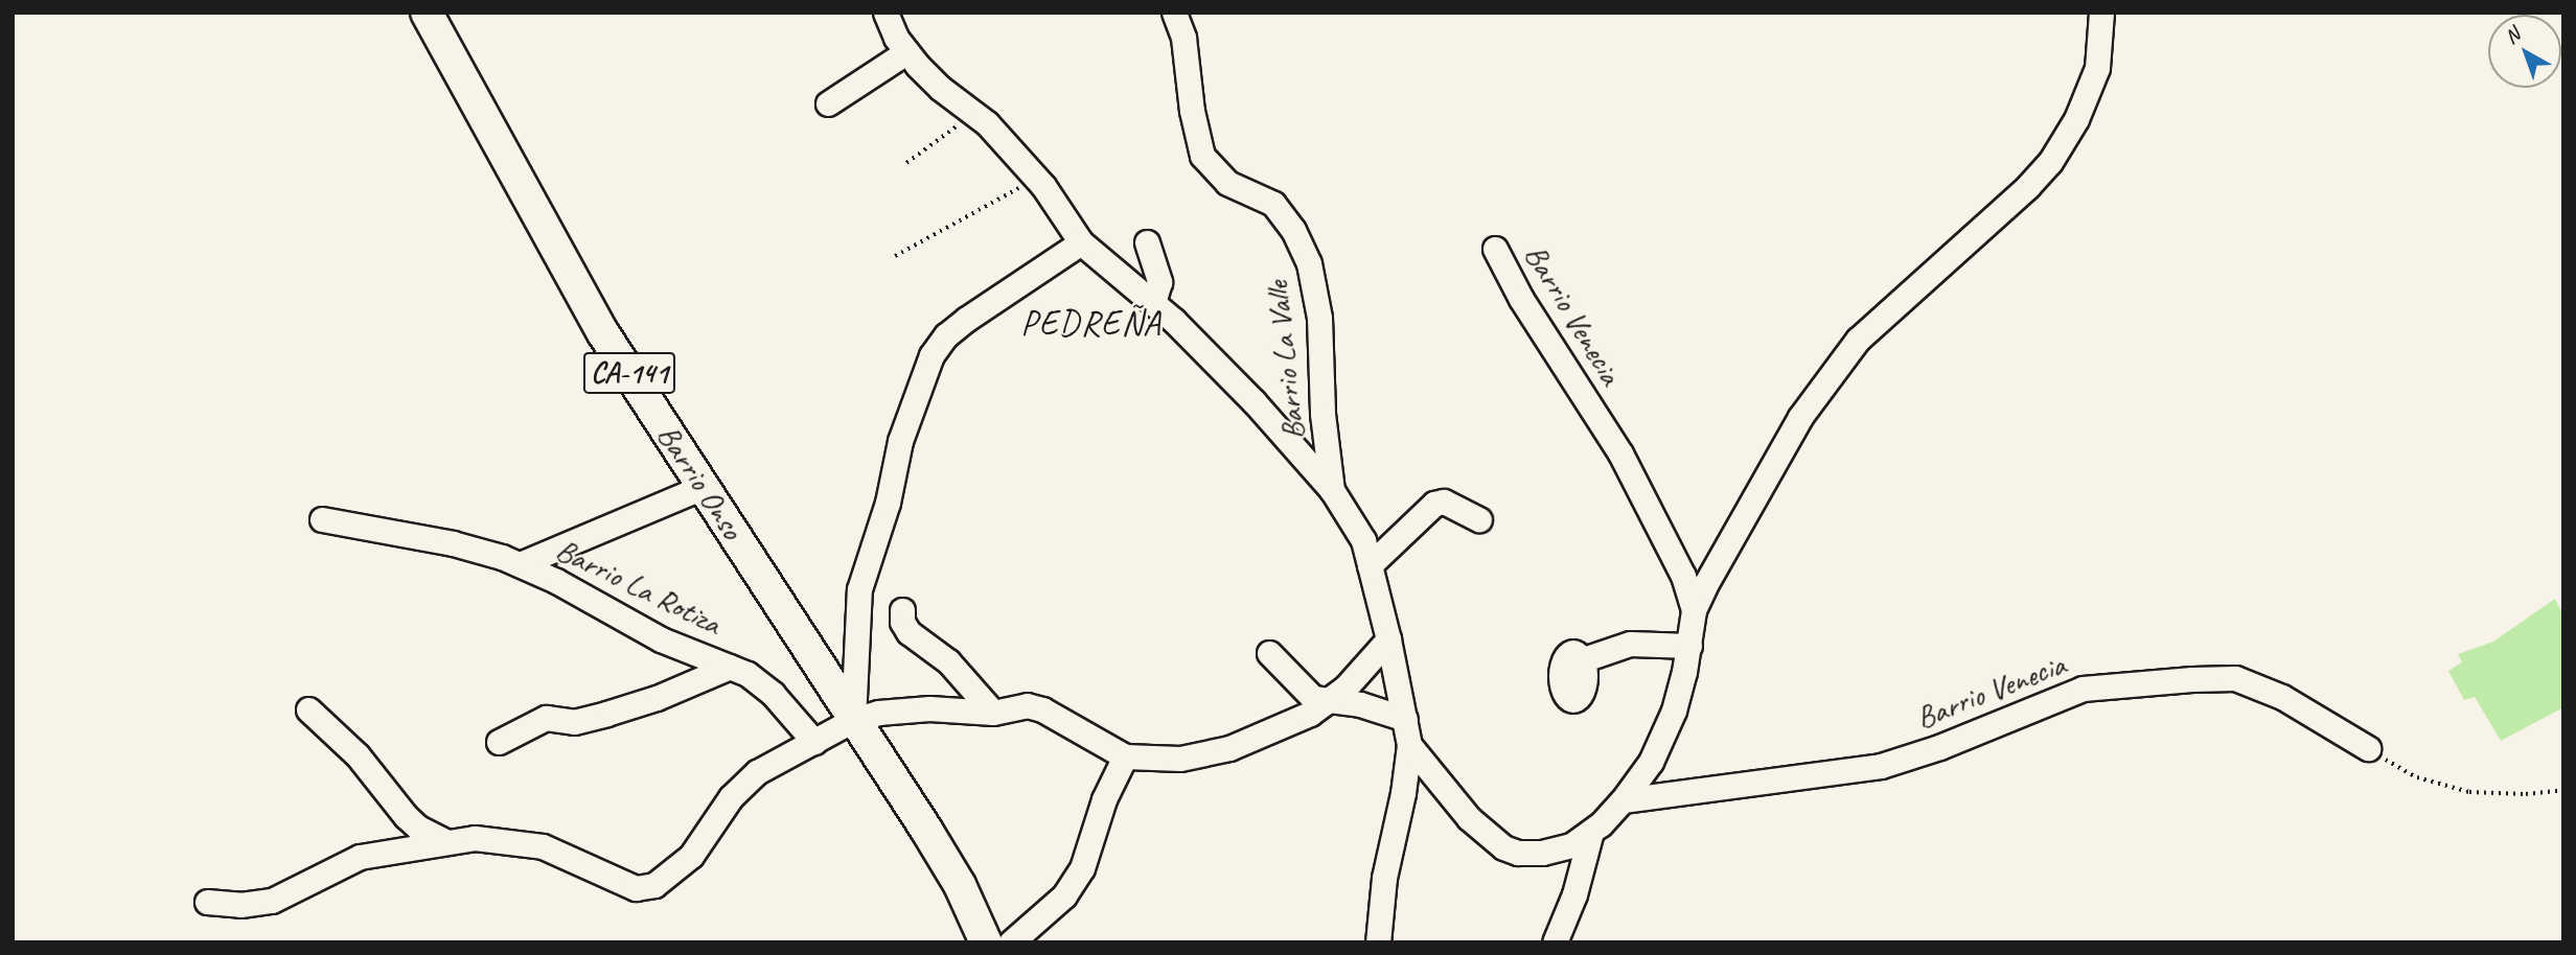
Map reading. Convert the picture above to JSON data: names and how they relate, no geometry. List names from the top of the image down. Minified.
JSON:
{"streets":{"main road":["CA-141","Barrio Onso"],"street":["Barrio Venecia","Barrio La Valle","Barrio La Rotiza"]},"crossings":[["Barrio Onso","Barrio La Rotiza"]],"districts":["PEDREÑA"],"north":"top left"}
